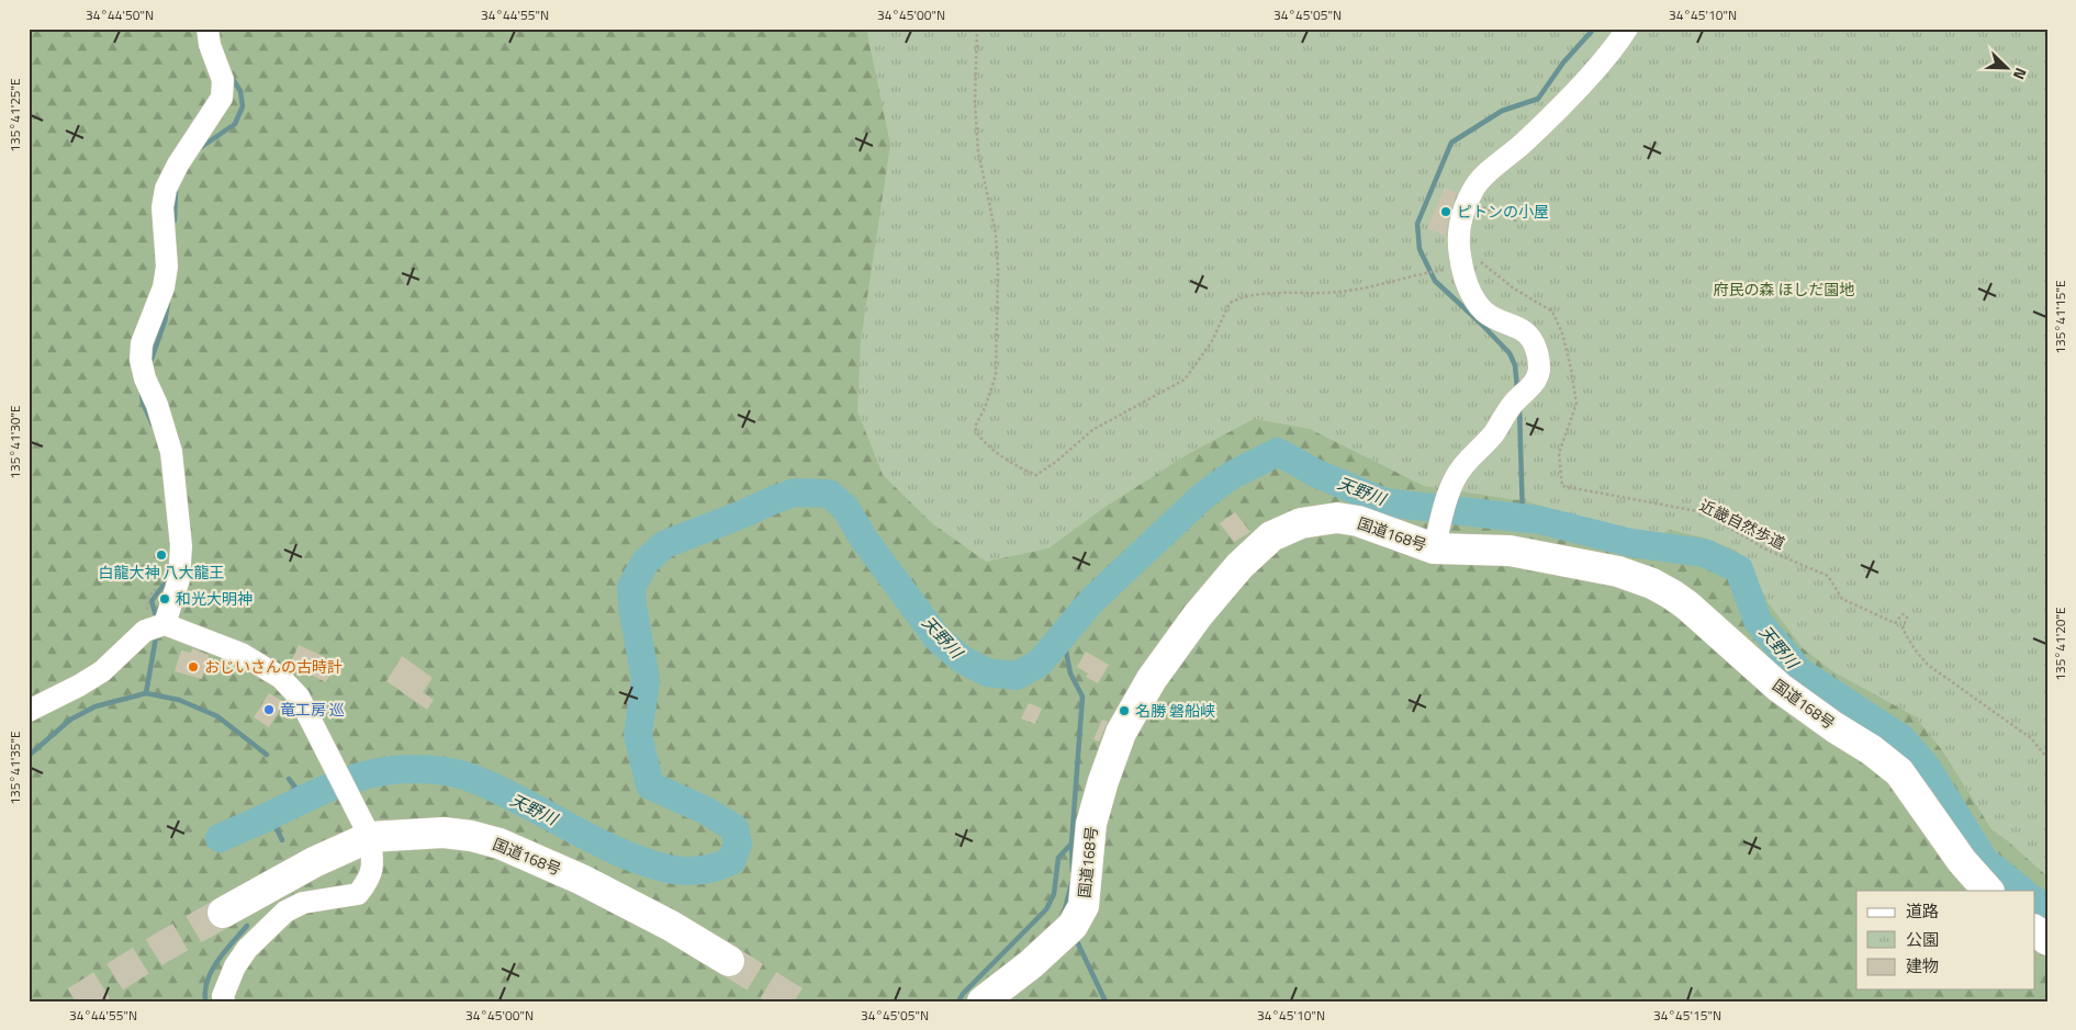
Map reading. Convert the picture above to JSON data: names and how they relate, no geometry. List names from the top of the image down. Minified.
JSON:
{"streets":{"highway":["国道168号"],"path":["近畿自然歩道"]},"water":["天野川"],"parks":["府民の森 ほしだ園地"],"places":["ピトンの小屋","白龍大神 八大龍王","和光大明神","おじいさんの古時計","竜工房 巡","名勝 磐船峡"],"legend":["道路","公園","建物"],"north":"bottom right","coordinates":["34°44'50\"N","34°44'55\"N","34°45'00\"N","34°45'05\"N","34°45'10\"N","135°41'25\"E","135°41'15\"E","135°41'30\"E","135°41'20\"E","135°41'35\"E","34°45'15\"N"]}
